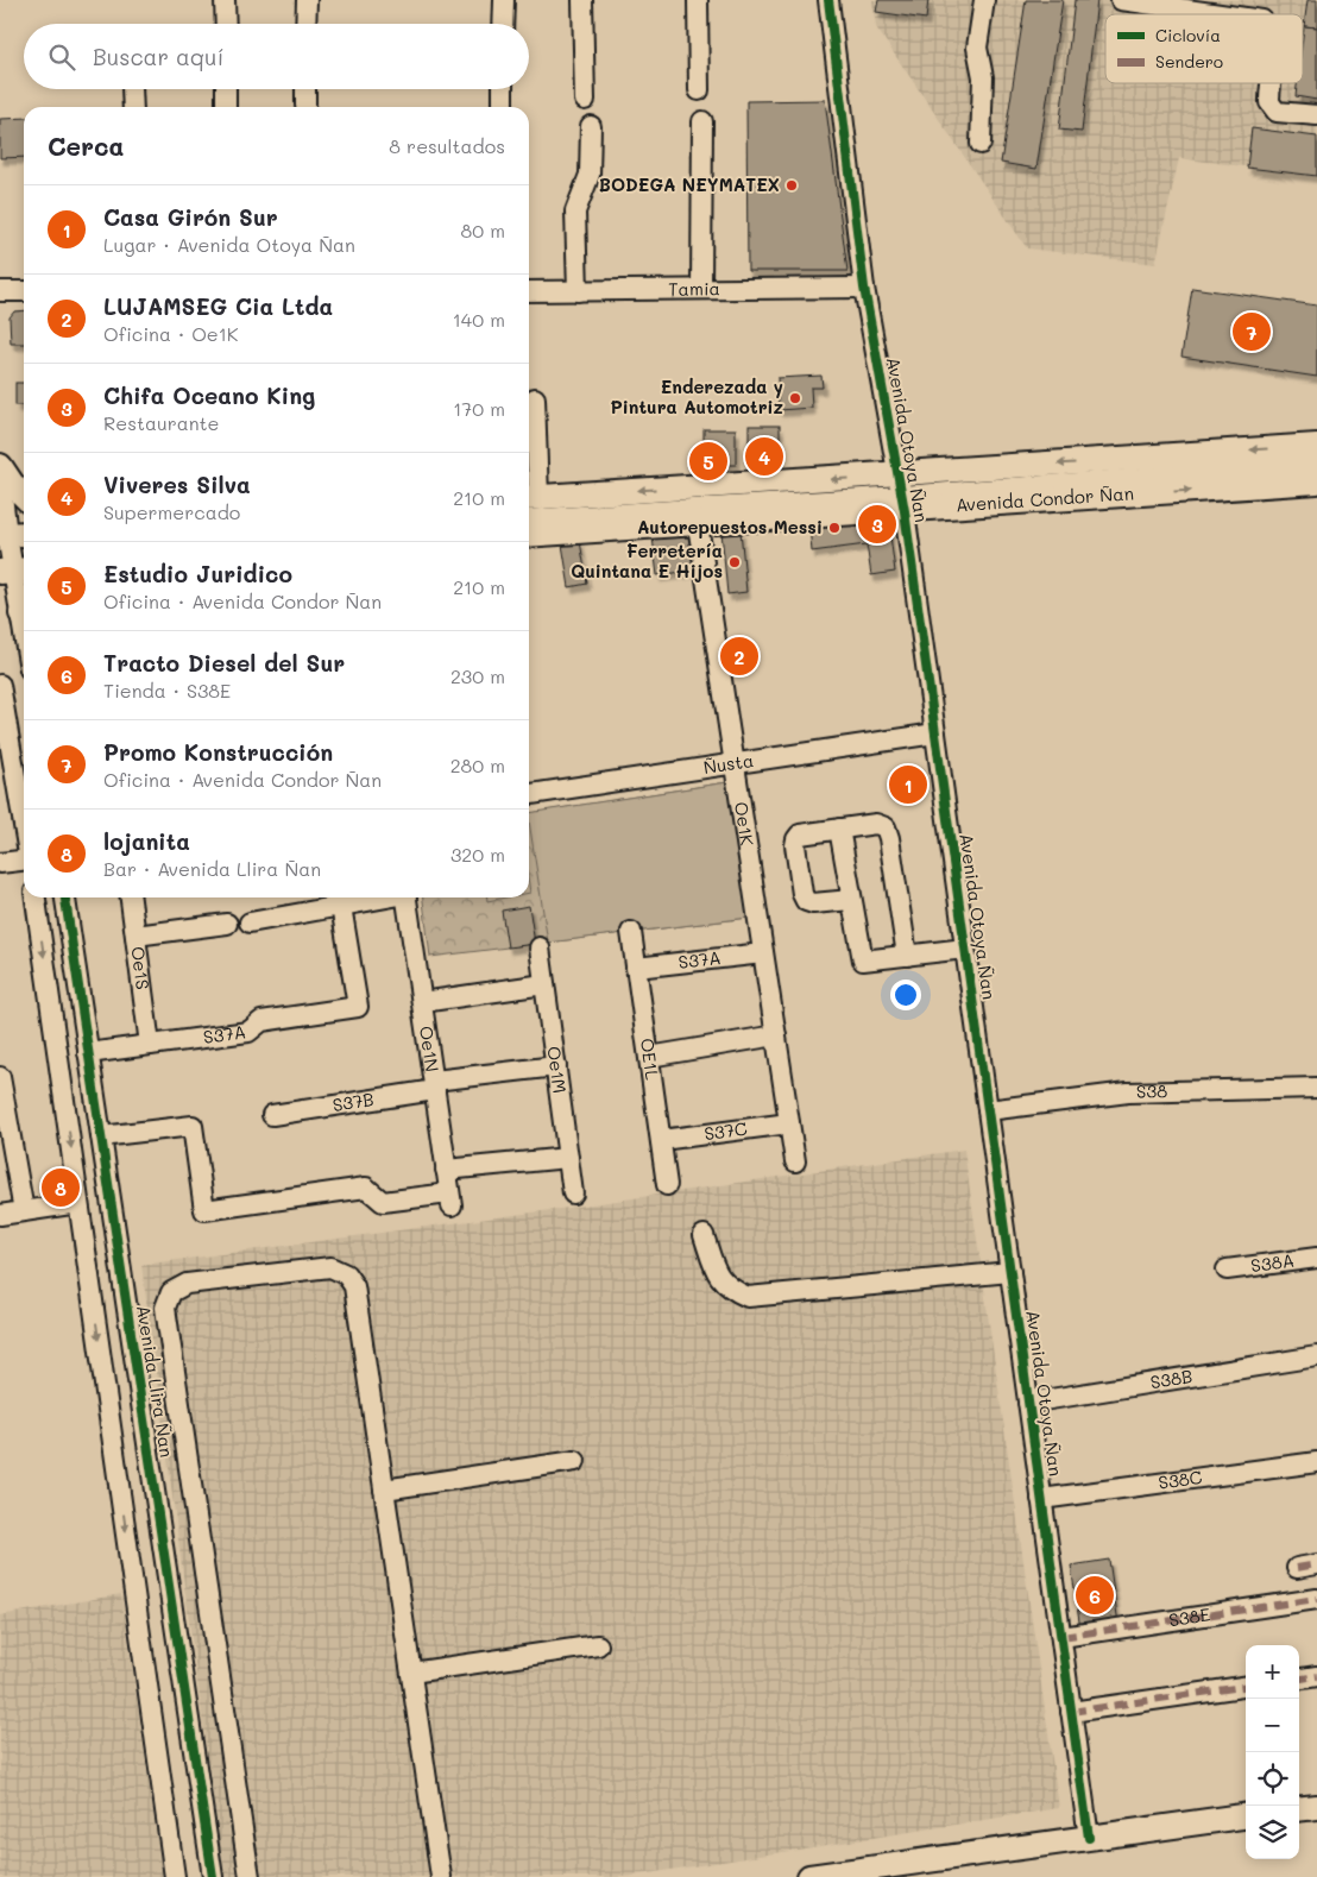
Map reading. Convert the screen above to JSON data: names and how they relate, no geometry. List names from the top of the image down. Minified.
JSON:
{"streets":{"main road":["Avenida Condor Ñan"],"street":["Tamia","Avenida Otoya Ñan","Ñusta","Oe1K","S37A","Oe1S","Oe1N","OE1L","Oe1M","S38","S37B","S37C","S38A","S38B","Avenida Llira Ñan","S38C","S38E"]},"crossings":[["Tamia","Avenida Otoya Ñan"],["Avenida Otoya Ñan","Avenida Condor Ñan"],["Avenida Otoya Ñan","Ñusta"],["Avenida Otoya Ñan","S38"],["Avenida Otoya Ñan","S38B"],["Avenida Otoya Ñan","S38C"],["Avenida Otoya Ñan","S38E"],["Avenida Condor Ñan","Oe1K"],["Ñusta","Oe1K"],["Oe1K","S37A"],["Oe1K","S37C"],["S37A","Oe1S"],["S37A","OE1L"],["S37A","Avenida Llira Ñan"],["Oe1N","S37B"],["Oe1N","Avenida Llira Ñan"],["OE1L","S37C"],["Oe1M","S37B"]],"places":["BODEGA NEYMATEX","Enderezada y Pintura Automotriz","Autorepuestos Messi","Ferretería Quintana E Hijos"],"legend":["Ciclovía","Sendero"],"page":{"search":"Buscar aquí","heading":["Cerca","8 resultados"],"list":[{"mark":"1","name":"Casa Girón Sur","note":"Lugar · Avenida Otoya Ñan","value":"80 m"},{"mark":"2","name":"LUJAMSEG Cia Ltda","note":"Oficina · Oe1K","value":"140 m"},{"mark":"3","name":"Chifa Oceano King","note":"Restaurante","value":"170 m"},{"mark":"4","name":"Viveres Silva","note":"Supermercado","value":"210 m"},{"mark":"5","name":"Estudio Juridico","note":"Oficina · Avenida Condor Ñan","value":"210 m"},{"mark":"6","name":"Tracto Diesel del Sur","note":"Tienda · S38E","value":"230 m"},{"mark":"7","name":"Promo Konstrucción","note":"Oficina · Avenida Condor Ñan","value":"280 m"},{"mark":"8","name":"lojanita","note":"Bar · Avenida Llira Ñan","value":"320 m"}],"pins":["7","4","5","3","2","1","8","6"],"map_buttons":["+","−"]}}
